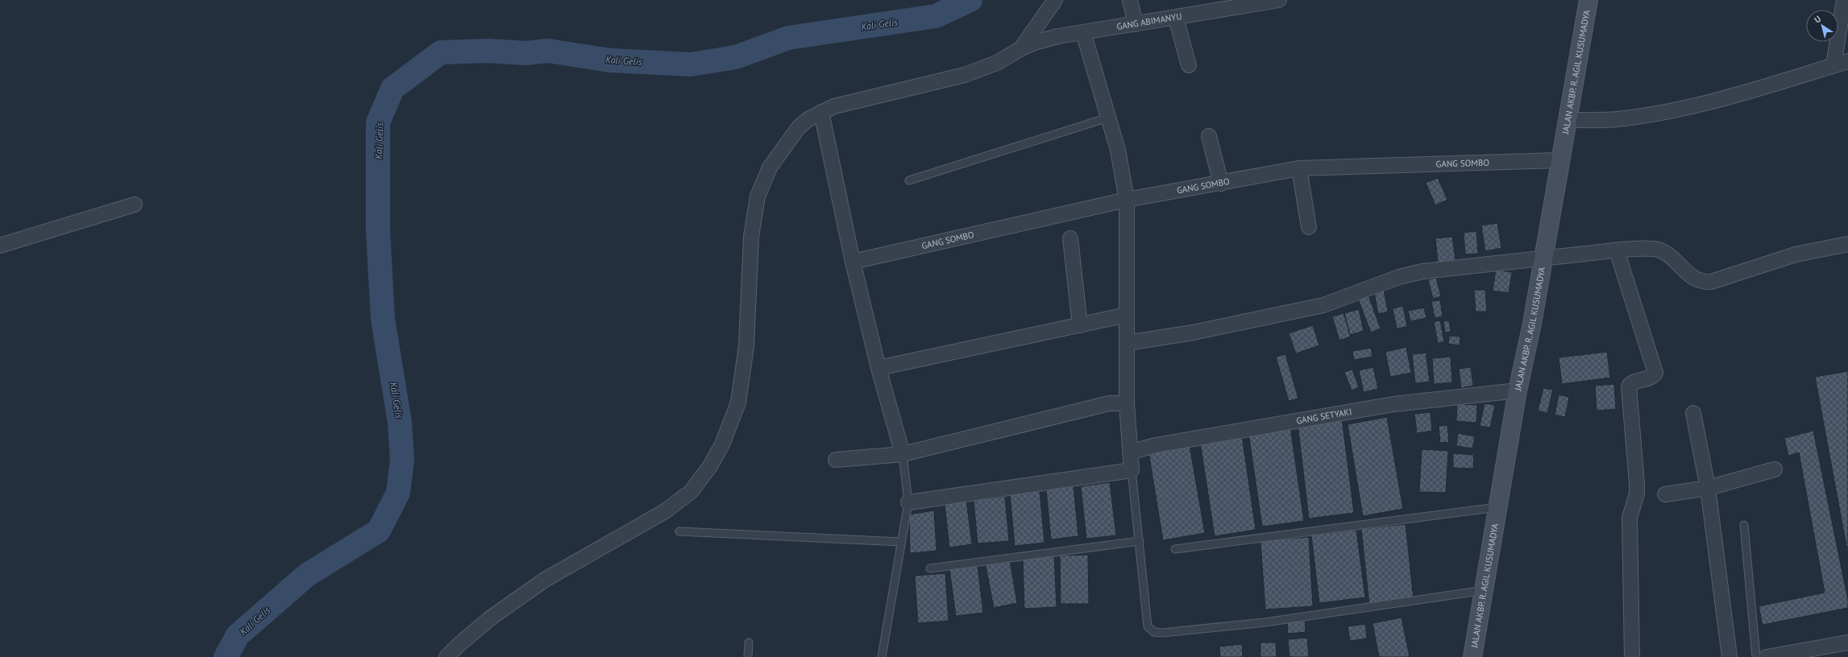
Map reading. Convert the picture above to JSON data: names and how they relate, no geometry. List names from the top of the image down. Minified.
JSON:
{"streets":{"main road":["JALAN AKBP. R. AGIL KUSUMADYA"],"street":["GANG ABIMANYU","GANG SOMBO","GANG SETYAKI"]},"crossings":[["JALAN AKBP. R. AGIL KUSUMADYA","GANG SOMBO"],["JALAN AKBP. R. AGIL KUSUMADYA","GANG SETYAKI"]],"water":["Kali Gelis"],"north":"top left"}
